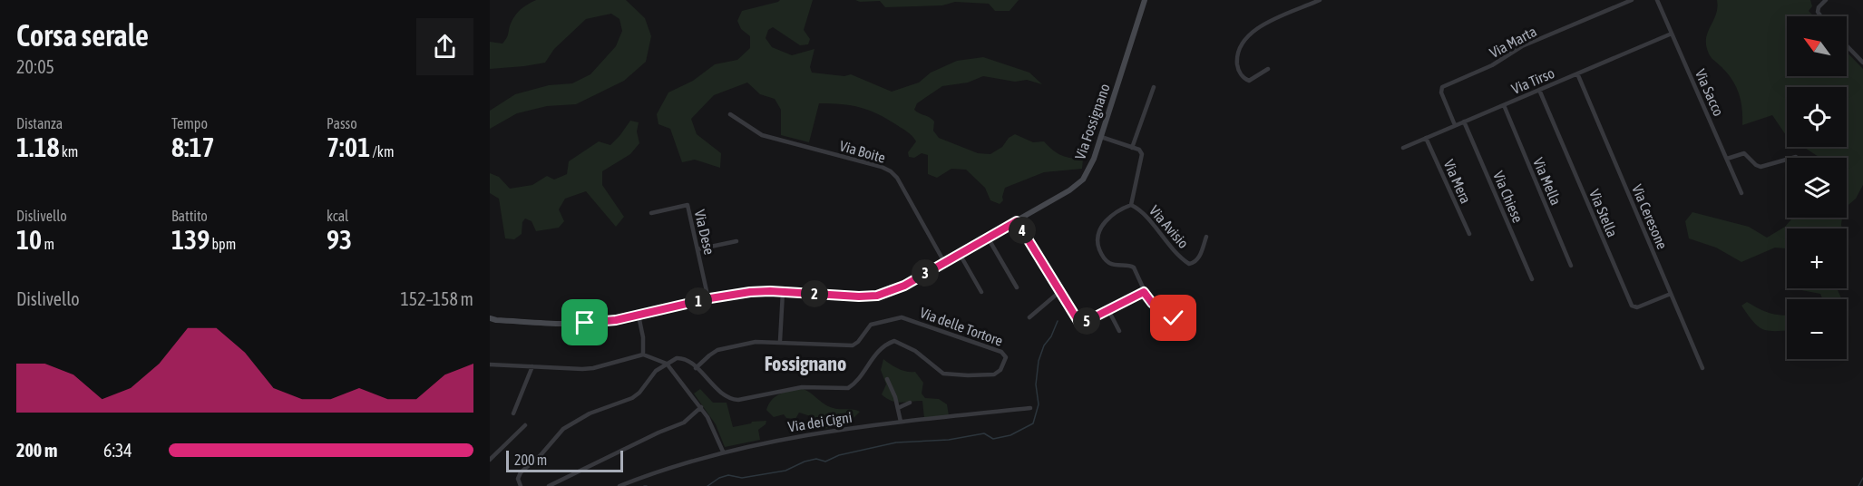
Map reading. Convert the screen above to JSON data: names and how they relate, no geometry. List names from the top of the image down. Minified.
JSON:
{"streets":{"street":["Via Marta","Via Tirso","Via Sacco","Via Fossignano","Via Boite","Via Mera","Via Mella","Via Chiese","Via Stella","Via Ceresone","Via Avisio","Via Dese","Via delle Tortore","Via dei Cigni"]},"crossings":[["Via Marta","Via Tirso"],["Via Tirso","Via Sacco"],["Via Tirso","Via Mera"],["Via Tirso","Via Mella"],["Via Tirso","Via Chiese"],["Via Tirso","Via Stella"],["Via Tirso","Via Ceresone"],["Via Fossignano","Via Boite"],["Via Fossignano","Via Dese"],["Via Stella","Via Ceresone"]],"districts":["Fossignano"],"scale_bar":"200 m","north":"top left","page":{"heading":["Corsa serale","20:05"],"map_buttons":["+","−"],"stats":[["Distanza","1.18 km"],["Tempo","8:17"],["Passo","7:01 /km"],["Dislivello","10 m"],["Battito","139 bpm"],["kcal","93"]],"pins":["4","3","2","1","5"],"chart":["Dislivello","152–158 m"],"list":[{"name":"200 m","note":"6:34"}],"scale":"200 m"}}
